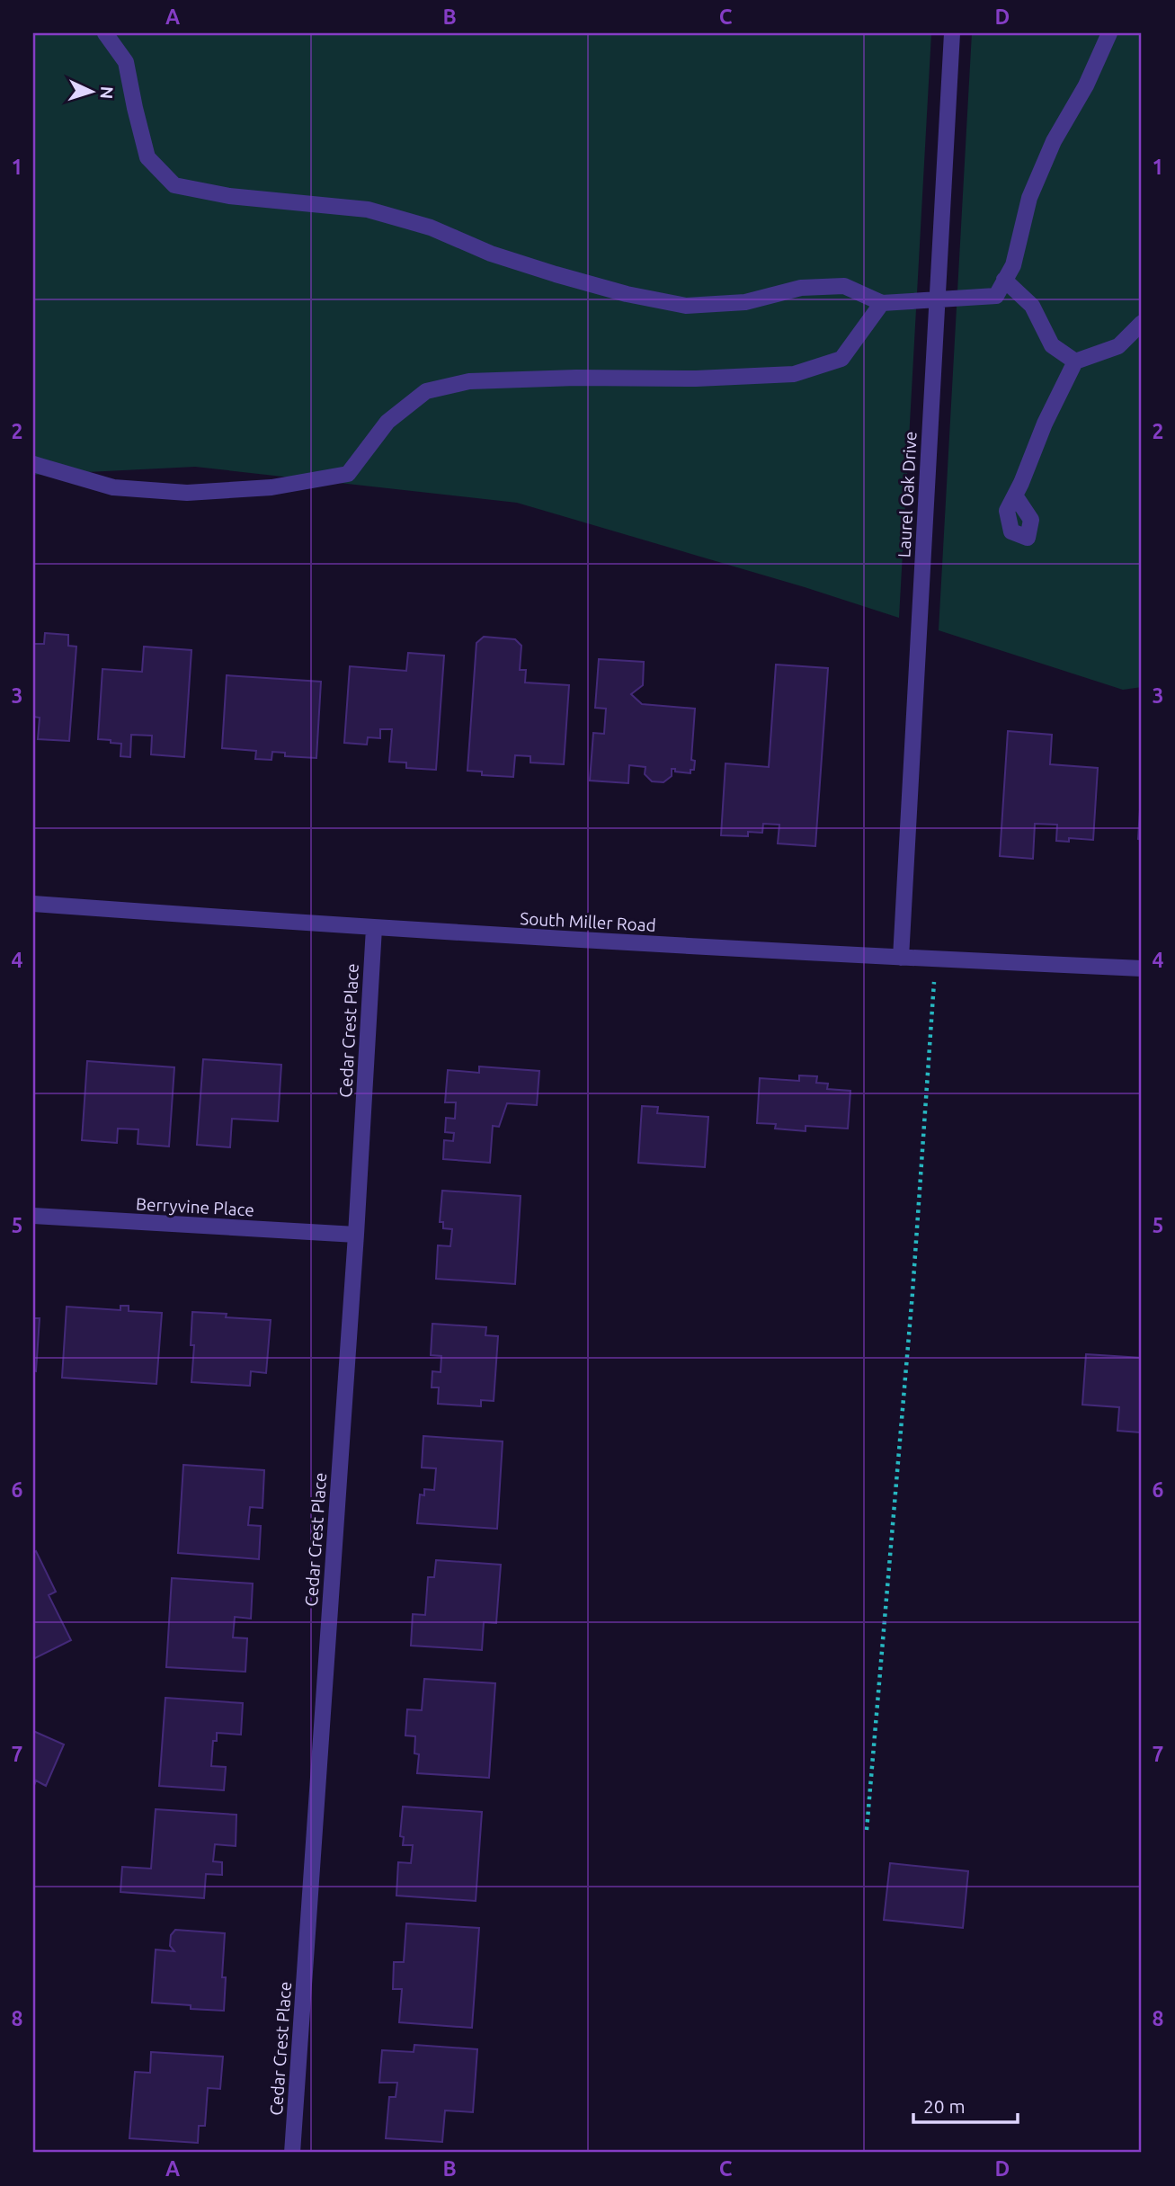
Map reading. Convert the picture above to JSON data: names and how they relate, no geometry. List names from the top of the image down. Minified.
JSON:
{"streets":{"street":["Laurel Oak Drive","South Miller Road","Cedar Crest Place","Berryvine Place"]},"crossings":[["Laurel Oak Drive","South Miller Road"],["South Miller Road","Cedar Crest Place"],["Cedar Crest Place","Berryvine Place"]],"scale_bar":"20 m","north":"right","grid":{"columns":["A","B","C","D"],"rows":["1","2","3","4","5","6","7","8"]}}
